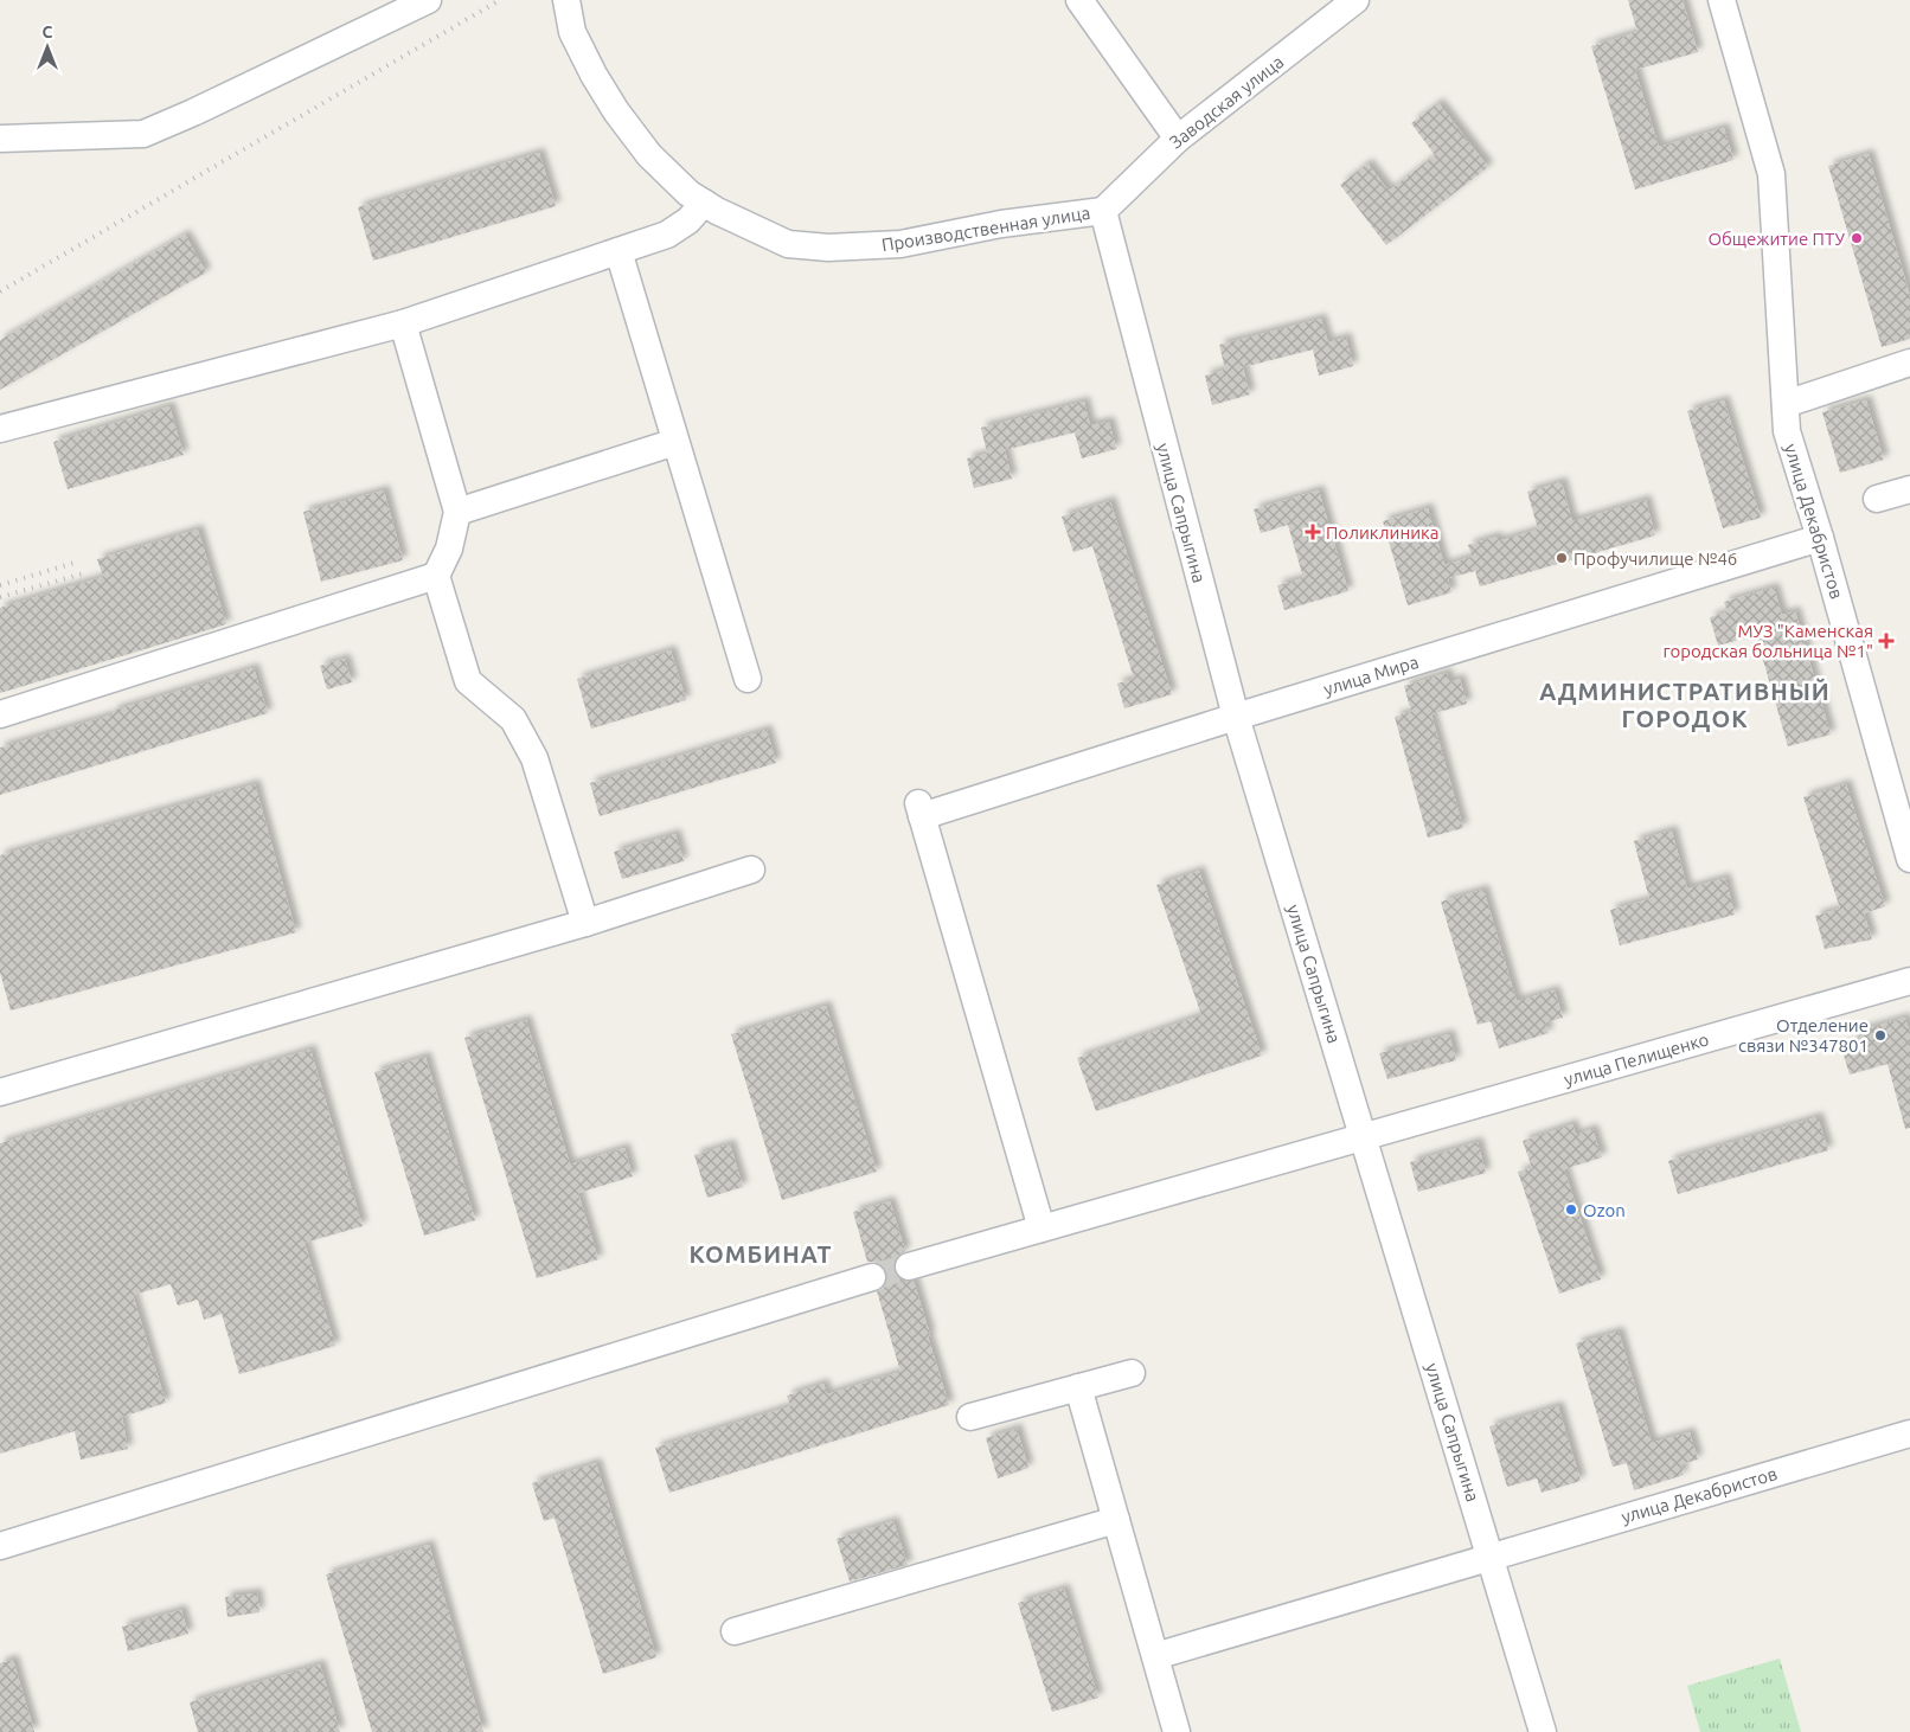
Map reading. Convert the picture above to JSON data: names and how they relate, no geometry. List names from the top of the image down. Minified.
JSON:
{"streets":{"street":["Заводская улица","Производственная улица","улица Сапрыгина","улица Декабристов","улица Мира","улица Пелищенко"]},"crossings":[["Заводская улица","Производственная улица"],["Заводская улица","улица Сапрыгина"],["Производственная улица","улица Сапрыгина"],["улица Сапрыгина","улица Декабристов"],["улица Сапрыгина","улица Мира"],["улица Сапрыгина","улица Пелищенко"],["улица Декабристов","улица Мира"],["улица Мира","улица Пелищенко"]],"districts":["АДМИНИСТРАТИВНЫЙ ГОРОДОК","КОМБИНАТ"],"places":{"other":["Общежитие ПТУ","Профучилище №46","Отделение связи №347801","Ozon"],"health":["Поликлиника","МУЗ \"Каменская городская больница №1\""]},"north":"top"}
